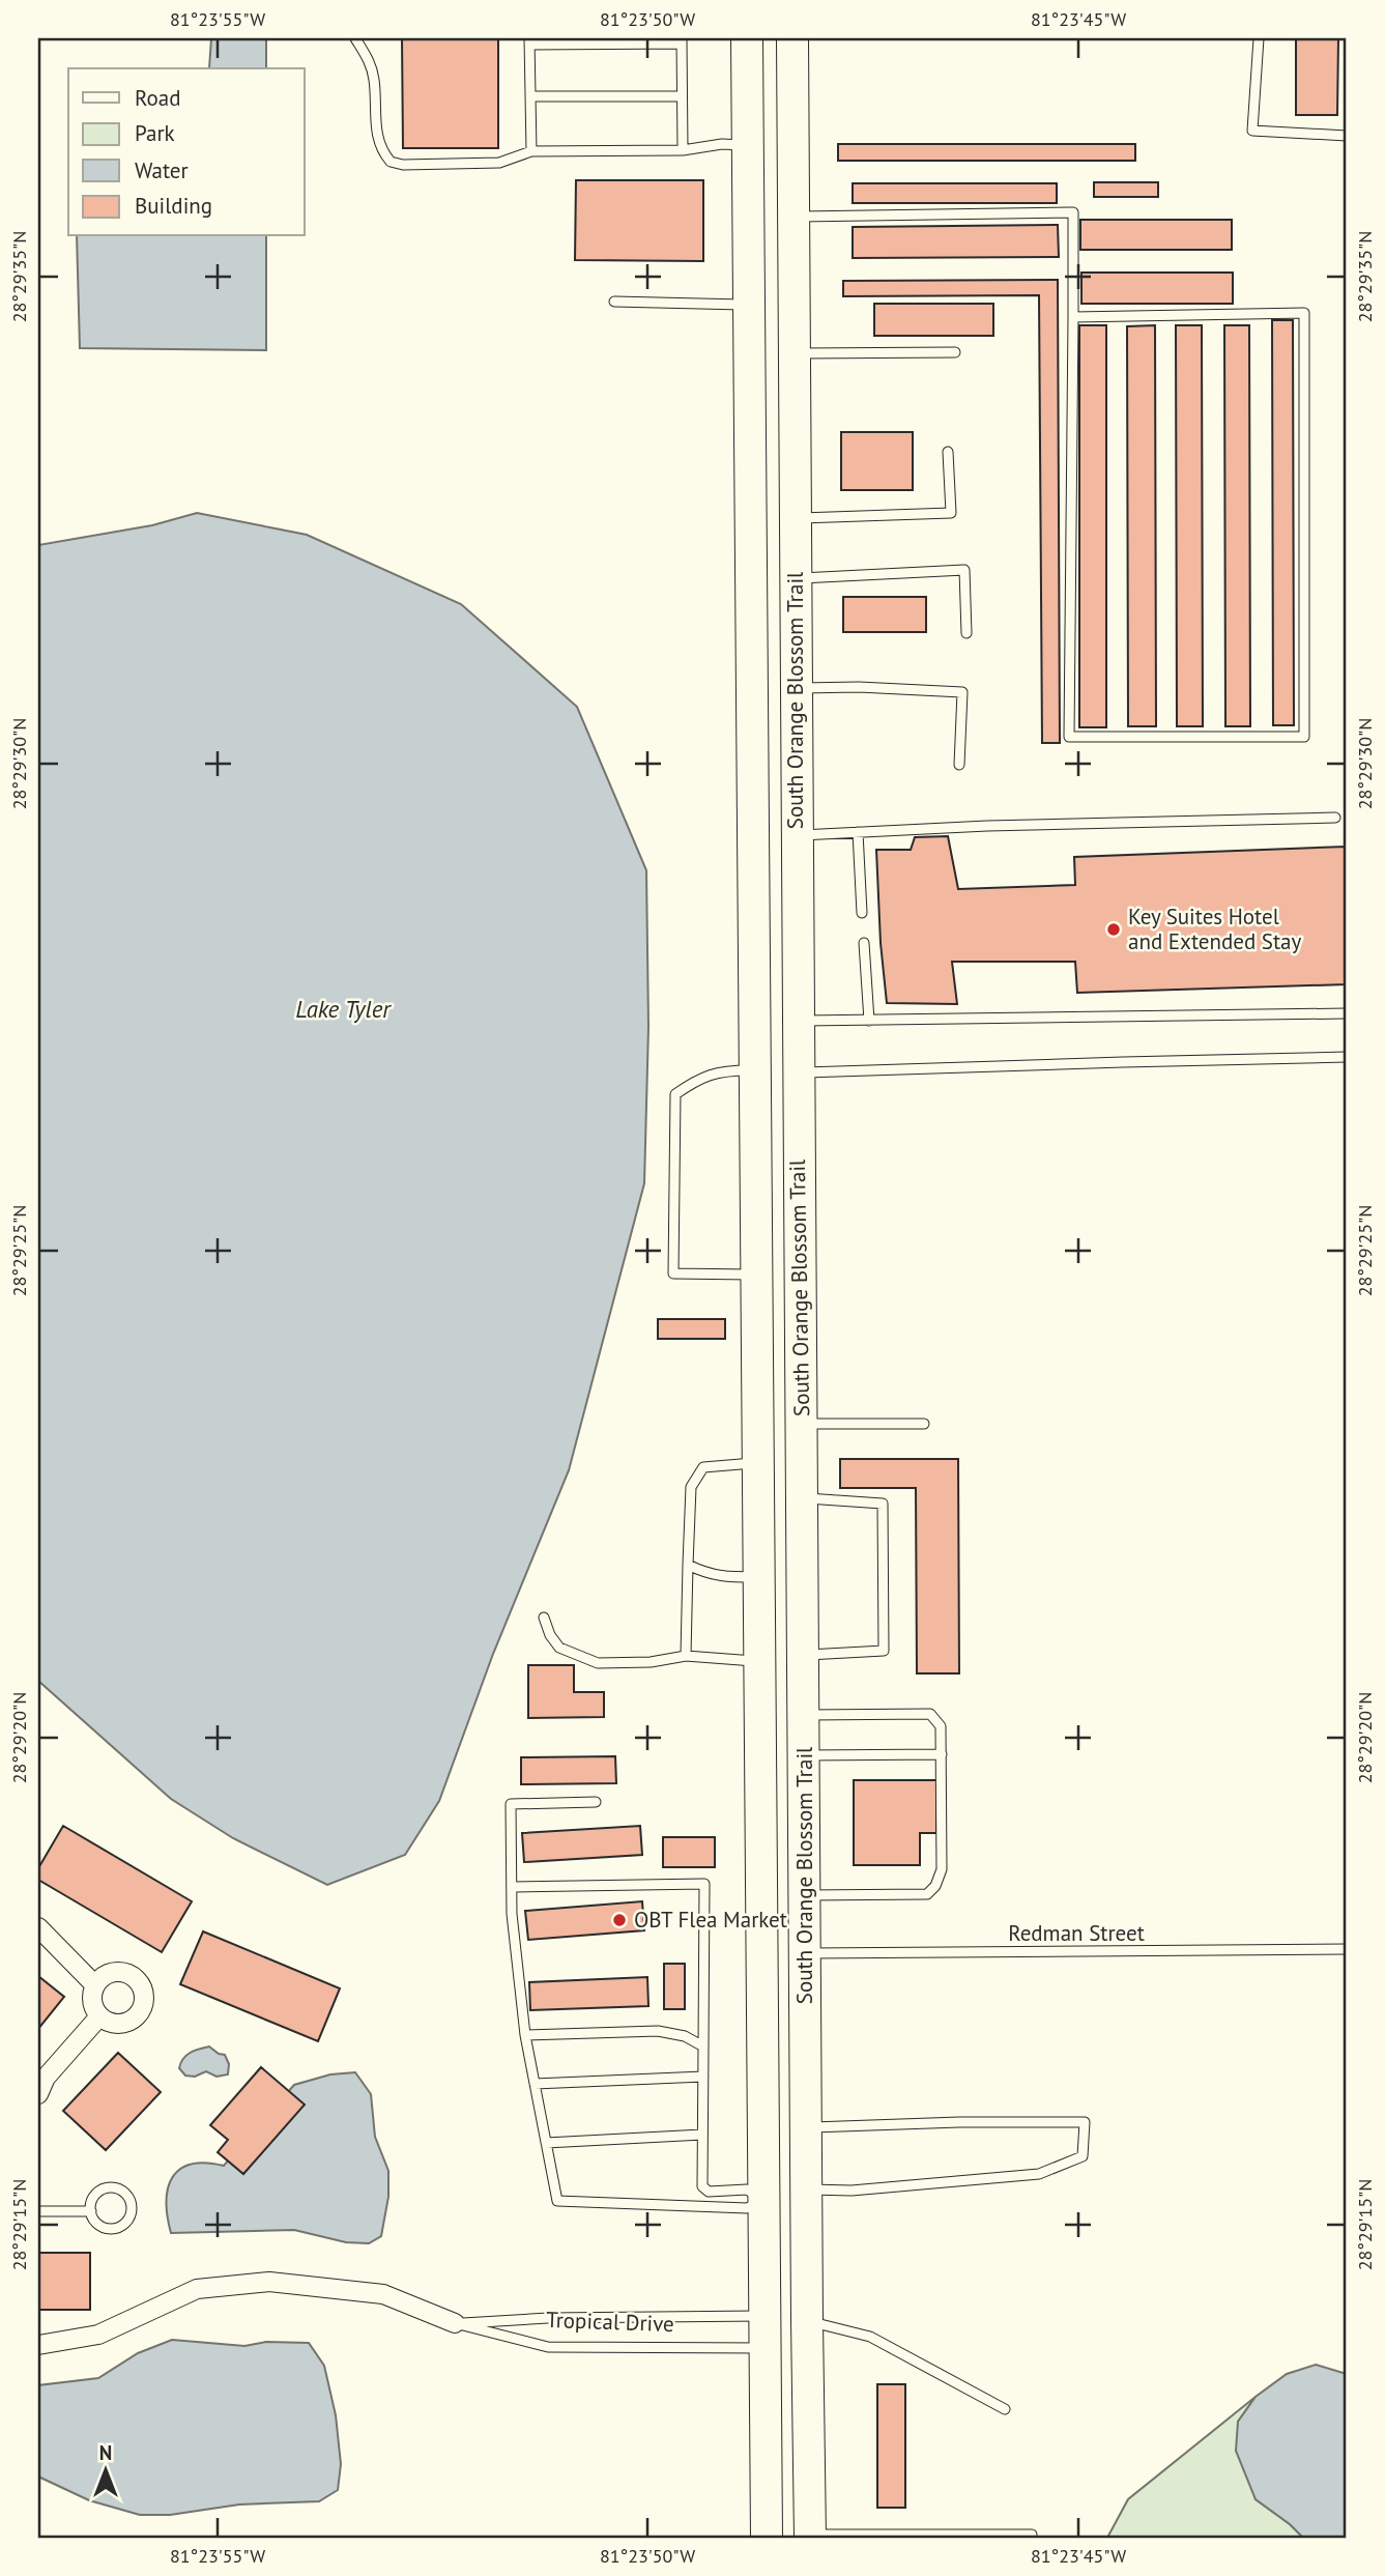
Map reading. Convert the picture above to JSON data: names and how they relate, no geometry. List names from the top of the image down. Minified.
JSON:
{"streets":{"main road":["South Orange Blossom Trail"],"street":["Tropical Drive"],"lane":["Redman Street"]},"crossings":[["South Orange Blossom Trail","Redman Street"],["South Orange Blossom Trail","Tropical Drive"]],"water":["Lake Tyler"],"places":["Key Suites Hotel and Extended Stay","OBT Flea Market"],"legend":["Road","Park","Water","Building"],"north":"top","coordinates":["81°23'55\"W","81°23'50\"W","81°23'45\"W","28°29'35\"N","28°29'30\"N","28°29'25\"N","28°29'20\"N","28°29'15\"N"]}
